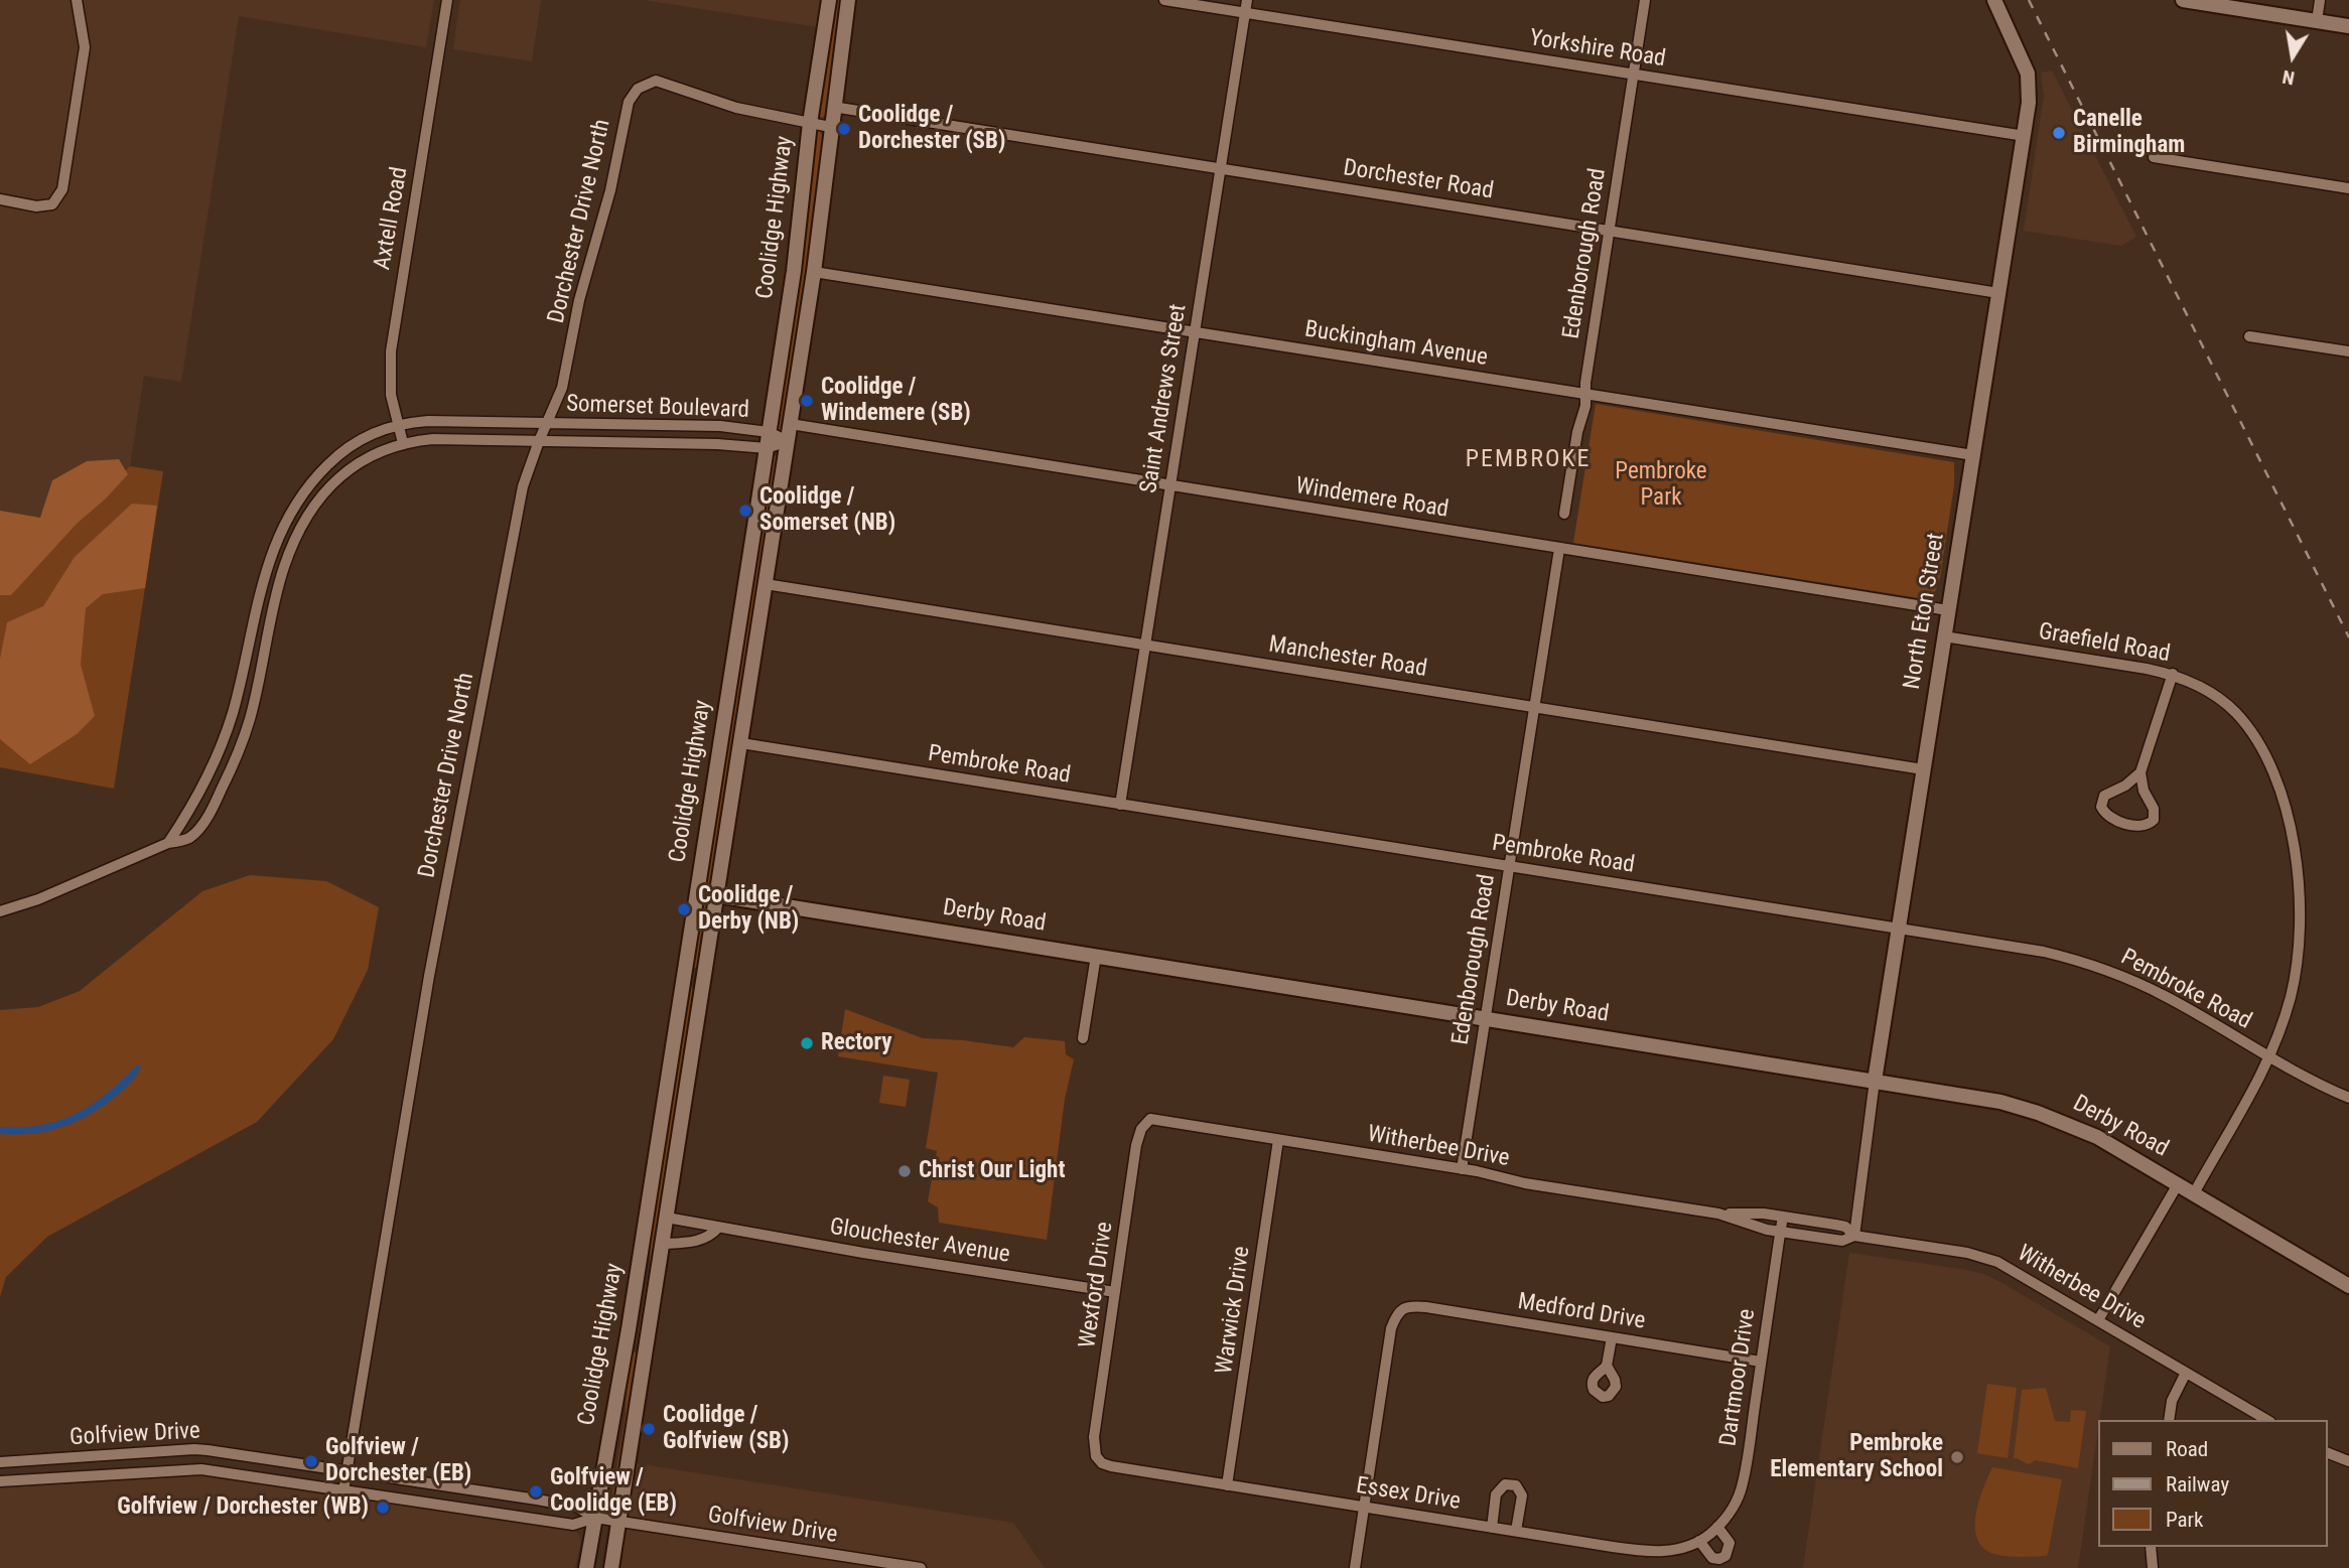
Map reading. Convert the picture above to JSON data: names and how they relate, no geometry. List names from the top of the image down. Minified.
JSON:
{"streets":{"main road":["Coolidge Highway","North Eton Street","Derby Road"],"street":["Yorkshire Road","Dorchester Road","Axtell Road","Dorchester Drive North","Edenborough Road","Buckingham Avenue","Saint Andrews Street","Somerset Boulevard","Windemere Road","Graefield Road","Manchester Road","Pembroke Road","Witherbee Drive","Glouchester Avenue","Wexford Drive","Warwick Drive","Medford Drive","Dartmoor Drive","Golfview Drive","Essex Drive"]},"crossings":[["Yorkshire Road","Edenborough Road"],["Yorkshire Road","Saint Andrews Street"],["Yorkshire Road","North Eton Street"],["Dorchester Road","Coolidge Highway"],["Dorchester Road","Edenborough Road"],["Dorchester Road","Saint Andrews Street"],["Dorchester Road","North Eton Street"],["Coolidge Highway","Dorchester Drive North"],["Coolidge Highway","Buckingham Avenue"],["Coolidge Highway","Somerset Boulevard"],["Coolidge Highway","Windemere Road"],["Coolidge Highway","Manchester Road"],["Coolidge Highway","Pembroke Road"],["Coolidge Highway","Derby Road"],["Coolidge Highway","Glouchester Avenue"],["Coolidge Highway","Golfview Drive"],["Axtell Road","Somerset Boulevard"],["Dorchester Drive North","Somerset Boulevard"],["Dorchester Drive North","Golfview Drive"],["Edenborough Road","Buckingham Avenue"],["Edenborough Road","Windemere Road"],["Edenborough Road","Manchester Road"],["Edenborough Road","Pembroke Road"],["Edenborough Road","Derby Road"],["Edenborough Road","Witherbee Drive"],["Buckingham Avenue","Saint Andrews Street"],["Buckingham Avenue","North Eton Street"],["Saint Andrews Street","Windemere Road"],["Saint Andrews Street","Manchester Road"],["Saint Andrews Street","Pembroke Road"],["Windemere Road","North Eton Street"],["North Eton Street","Graefield Road"],["North Eton Street","Manchester Road"],["North Eton Street","Pembroke Road"],["North Eton Street","Derby Road"],["North Eton Street","Witherbee Drive"],["Graefield Road","Pembroke Road"],["Graefield Road","Derby Road"],["Witherbee Drive","Wexford Drive"],["Witherbee Drive","Warwick Drive"],["Witherbee Drive","Dartmoor Drive"],["Glouchester Avenue","Wexford Drive"],["Wexford Drive","Essex Drive"],["Warwick Drive","Essex Drive"],["Medford Drive","Dartmoor Drive"],["Medford Drive","Essex Drive"],["Dartmoor Drive","Essex Drive"]],"districts":["PEMBROKE"],"parks":["Pembroke Park"],"places":["Coolidge / Dorchester (SB)","Canelle Birmingham","Coolidge / Windemere (SB)","Coolidge / Somerset (NB)","Coolidge / Derby (NB)","Rectory","Christ Our Light","Coolidge / Golfview (SB)","Pembroke Elementary School","Golfview / Dorchester (EB)","Golfview / Coolidge (EB)","Golfview / Dorchester (WB)"],"legend":["Road","Railway","Park"],"north":"bottom"}
